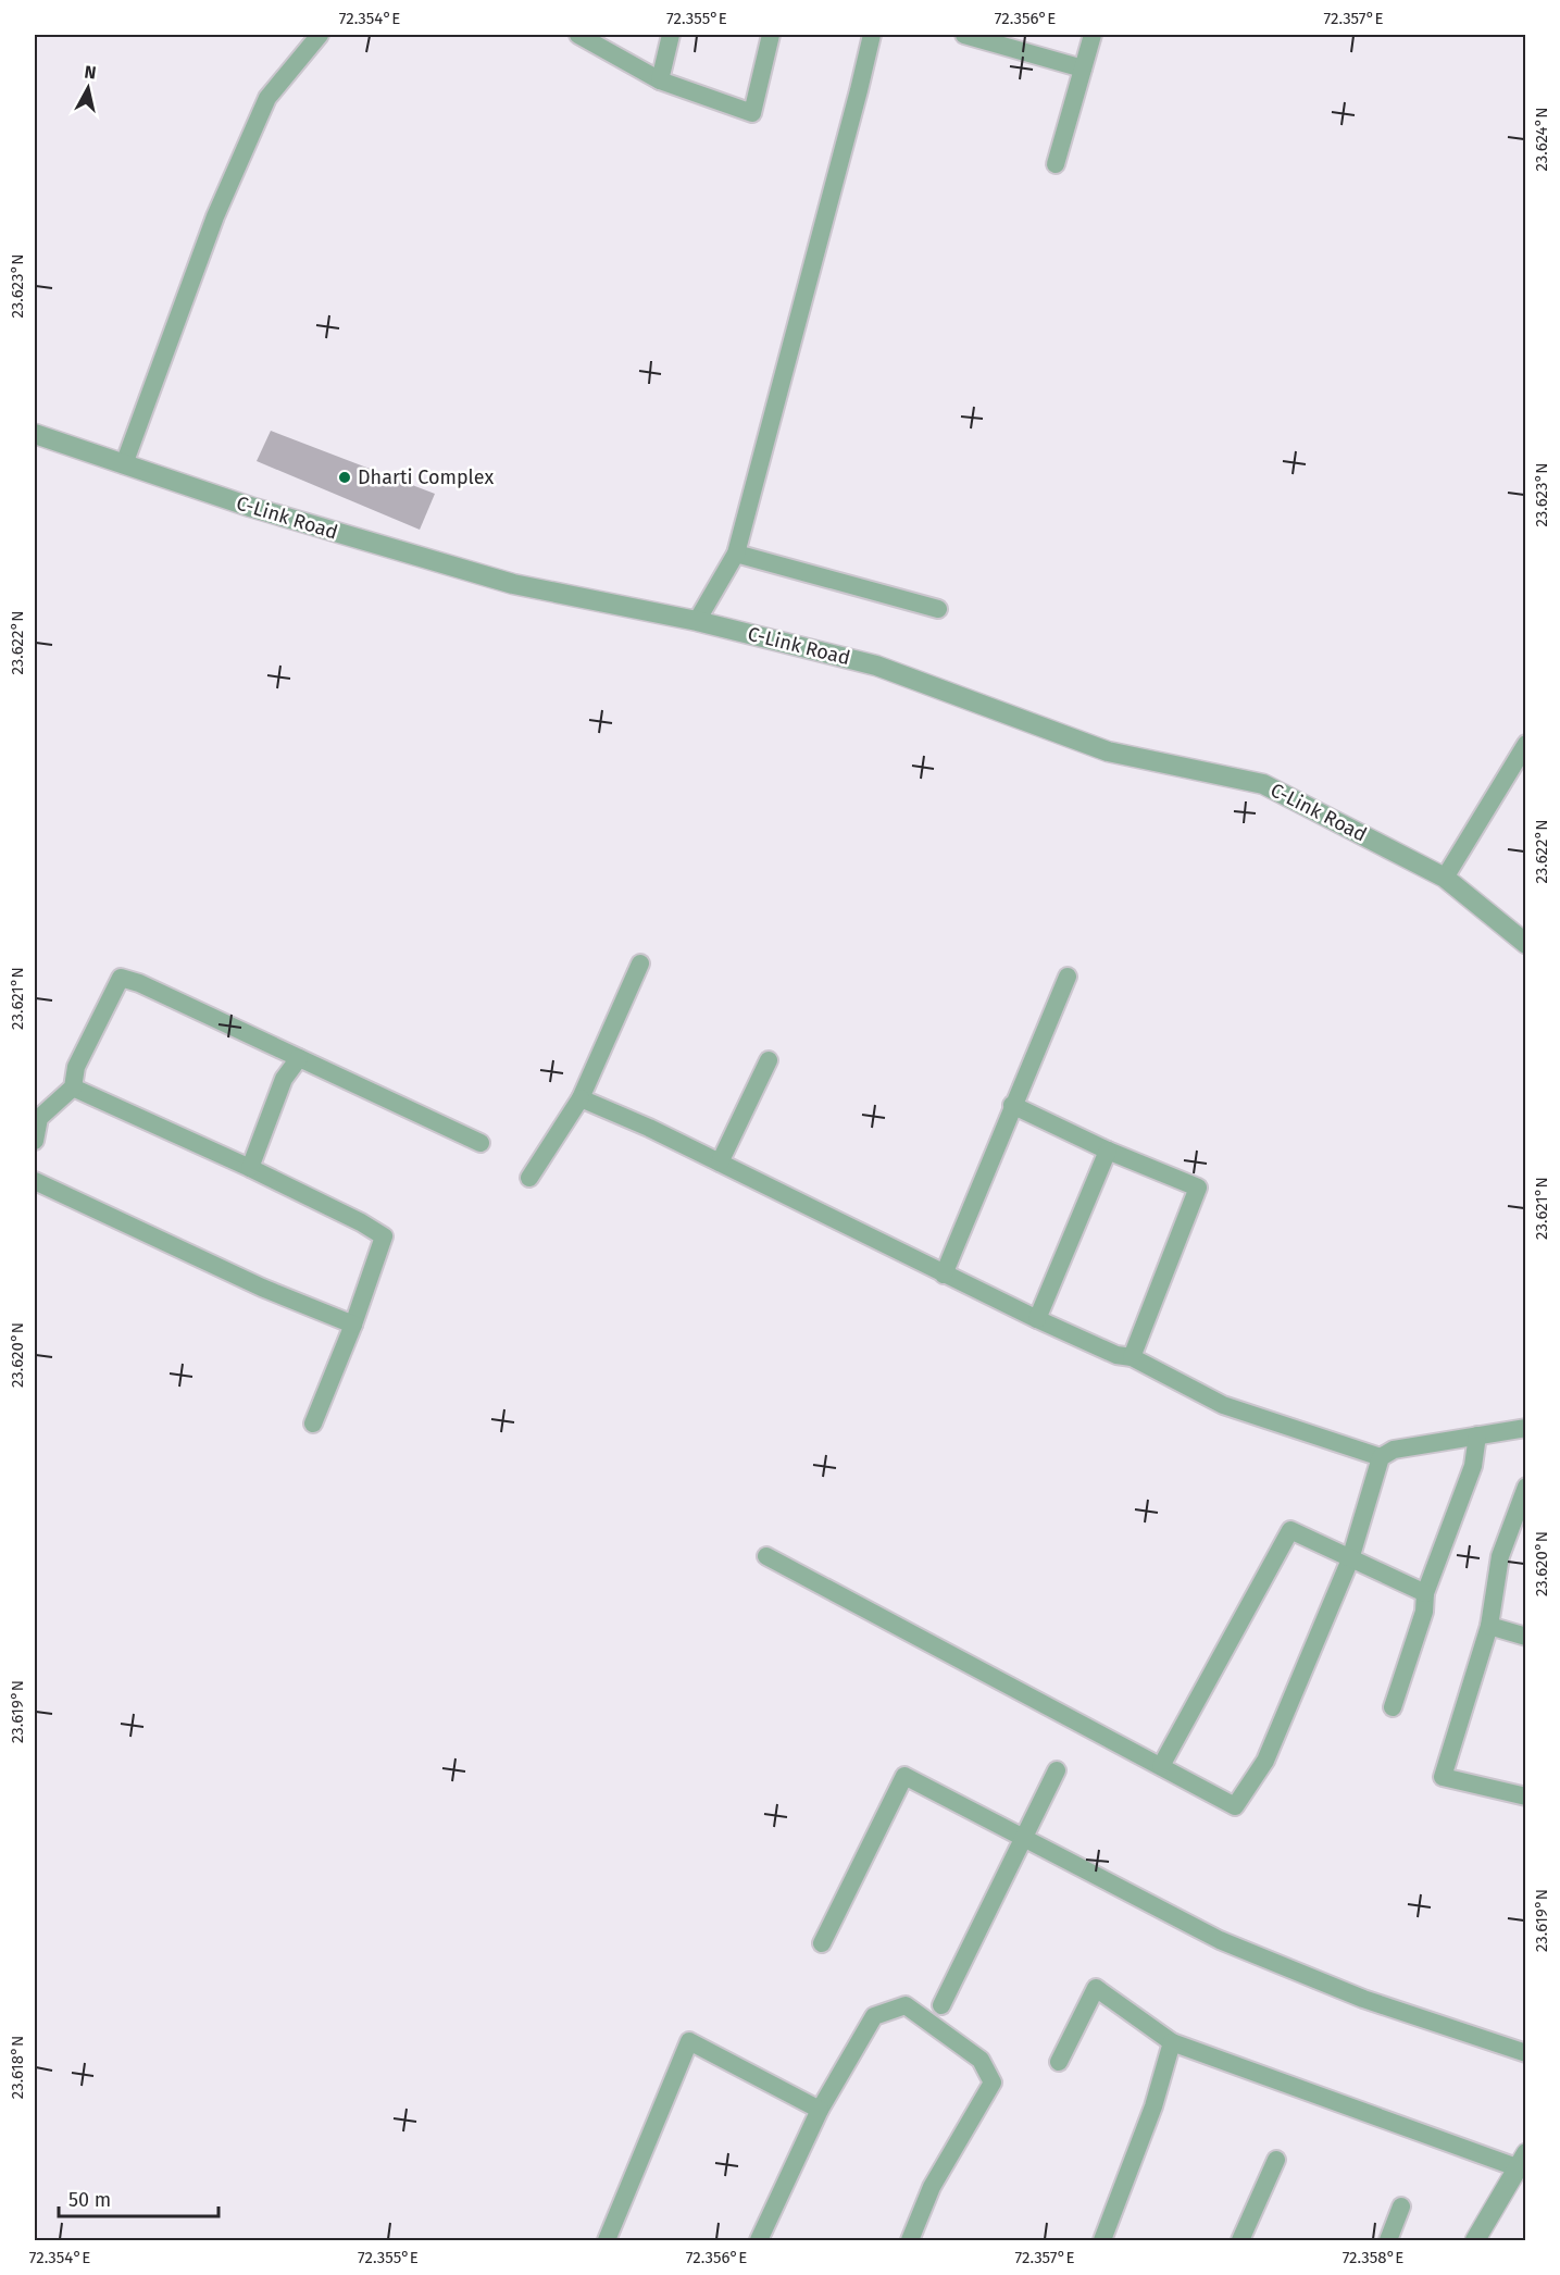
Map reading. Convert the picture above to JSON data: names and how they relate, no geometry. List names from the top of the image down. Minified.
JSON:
{"streets":{"street":["C-Link Road"]},"places":["Dharti Complex"],"scale_bar":"50 m","north":"top","coordinates":["72.354°E","72.355°E","72.356°E","72.357°E","23.624°N","23.623°N","23.622°N","23.621°N","23.620°N","23.619°N","23.618°N","72.358°E"]}
